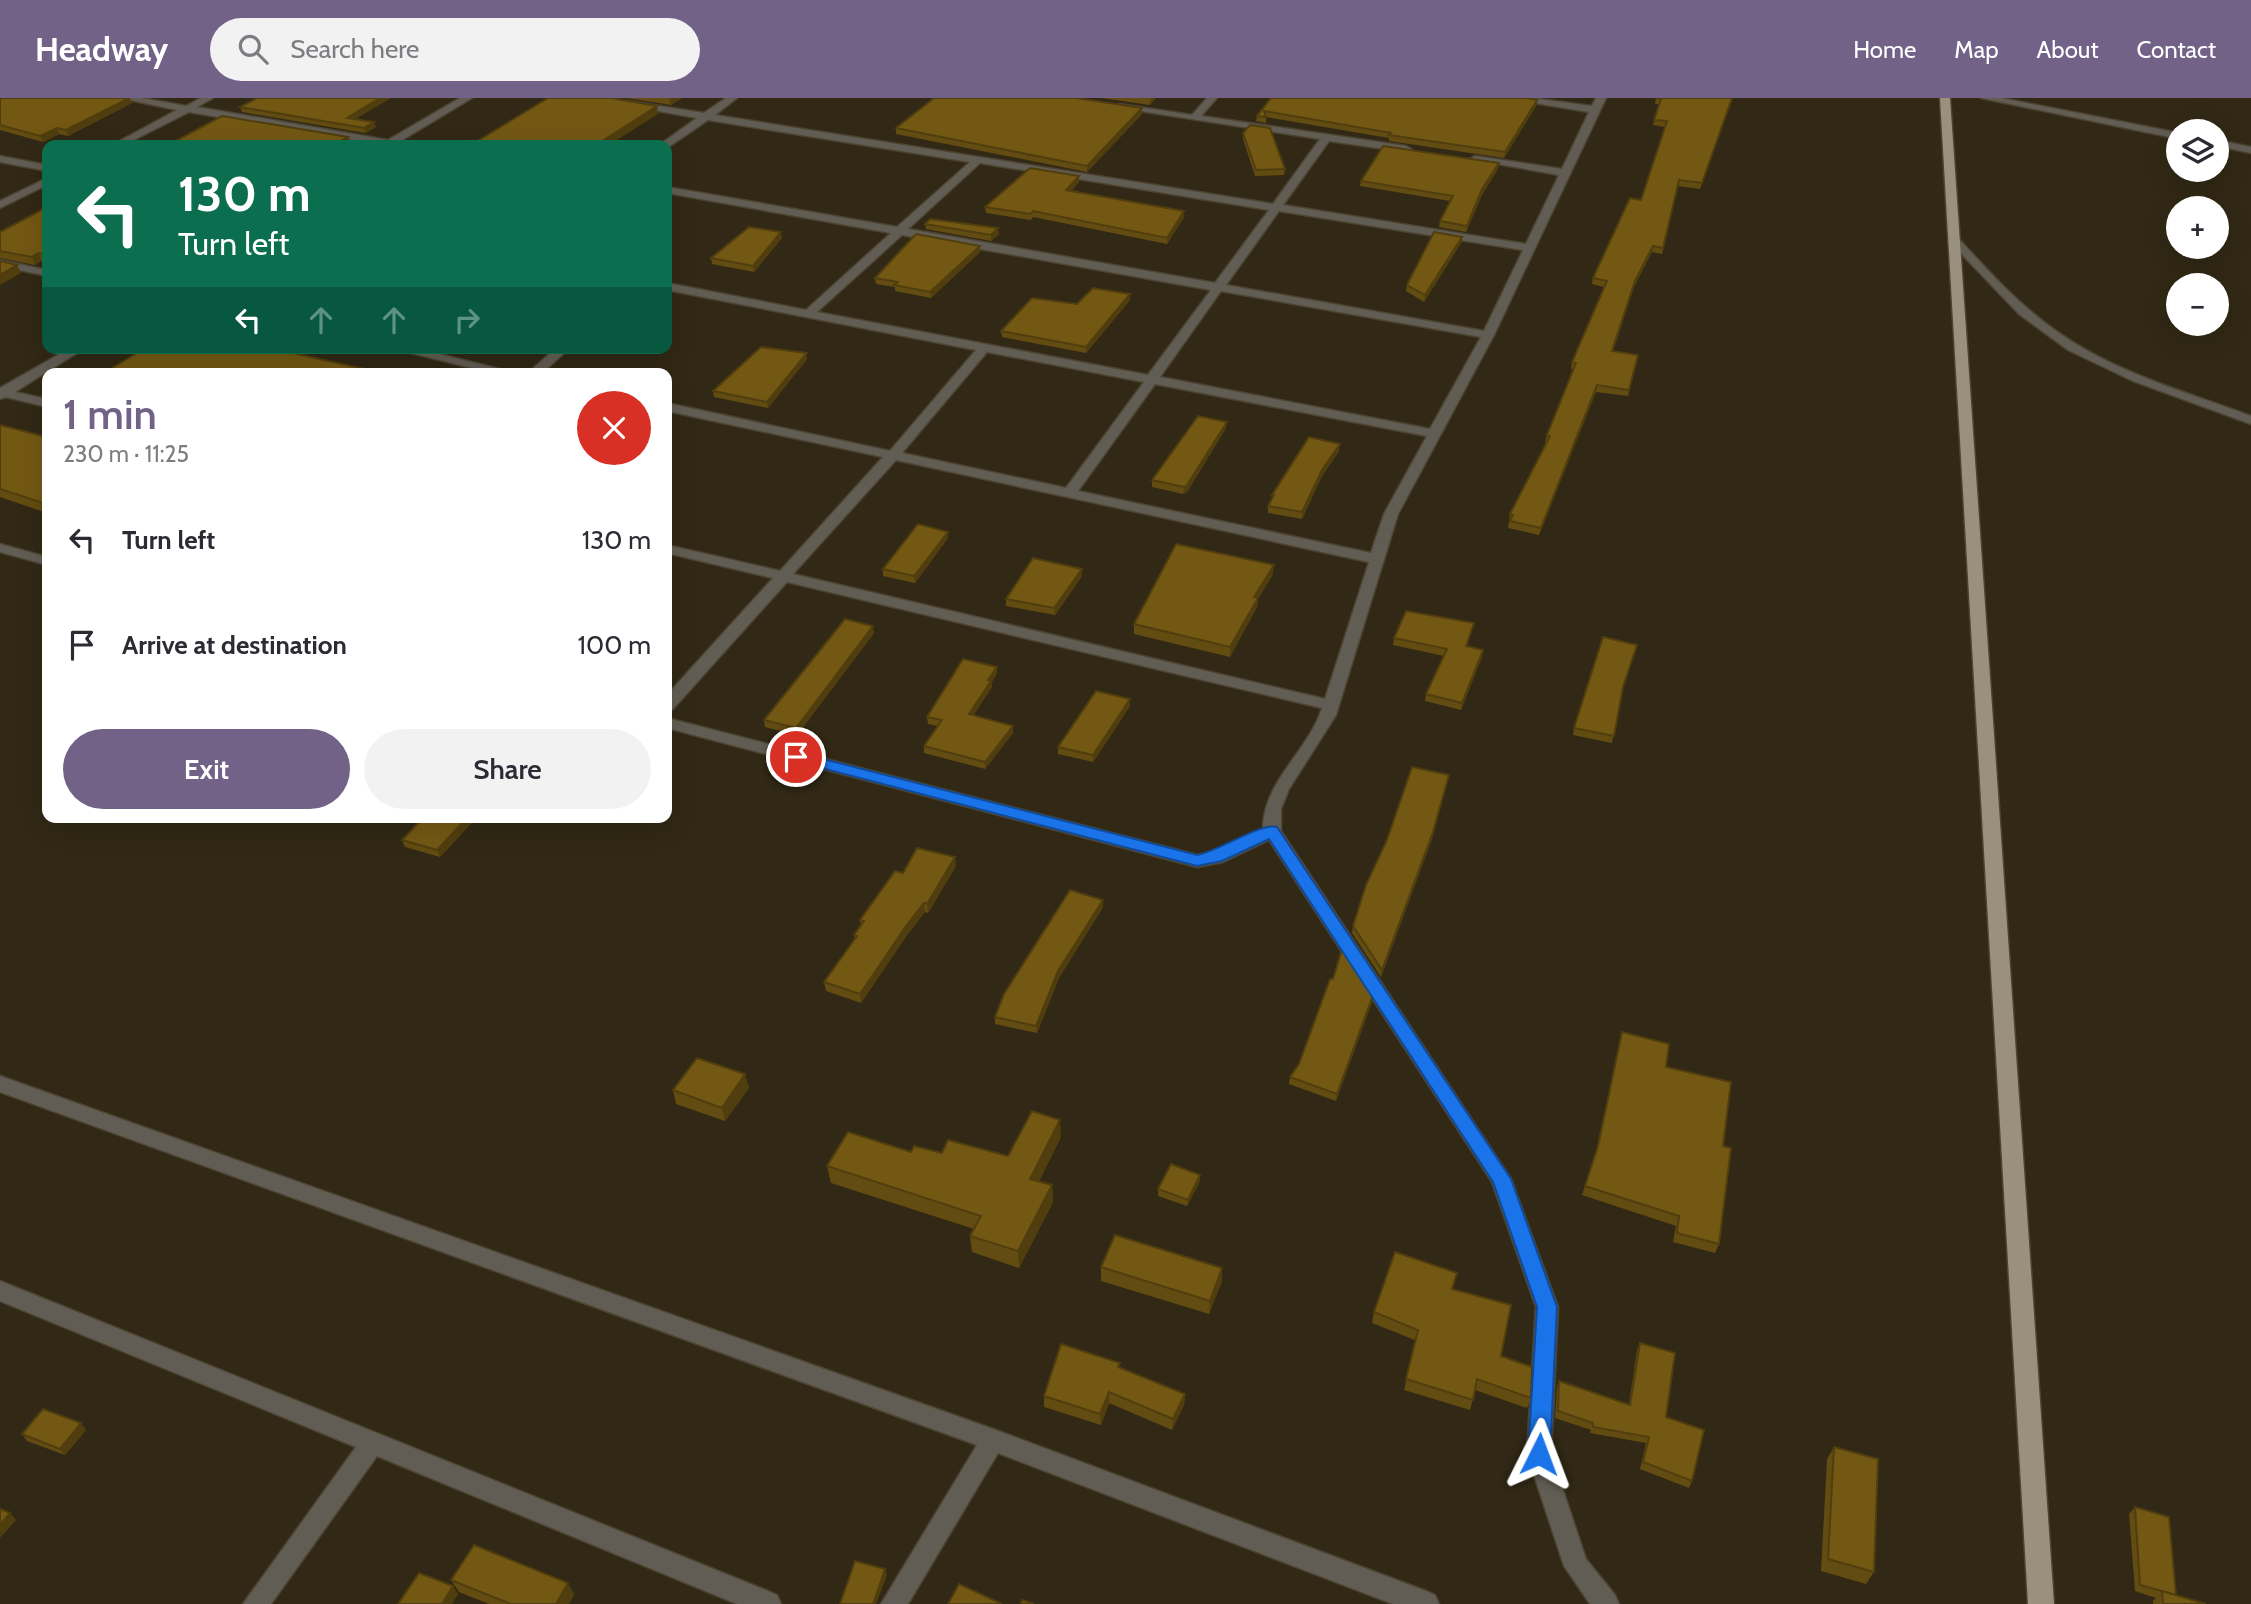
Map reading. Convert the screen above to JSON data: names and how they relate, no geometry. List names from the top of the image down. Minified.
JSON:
{"page":{"header":"Headway","search":"Search here","nav":["Home","Map","About","Contact"],"map_buttons":["+","−"],"turn":["130 m","Turn left"],"heading":["1 min","230 m · 11:25"],"list":[{"name":"Turn left","value":"130 m"},{"name":"Arrive at destination","value":"100 m"}],"buttons":["Exit","Share"]}}
